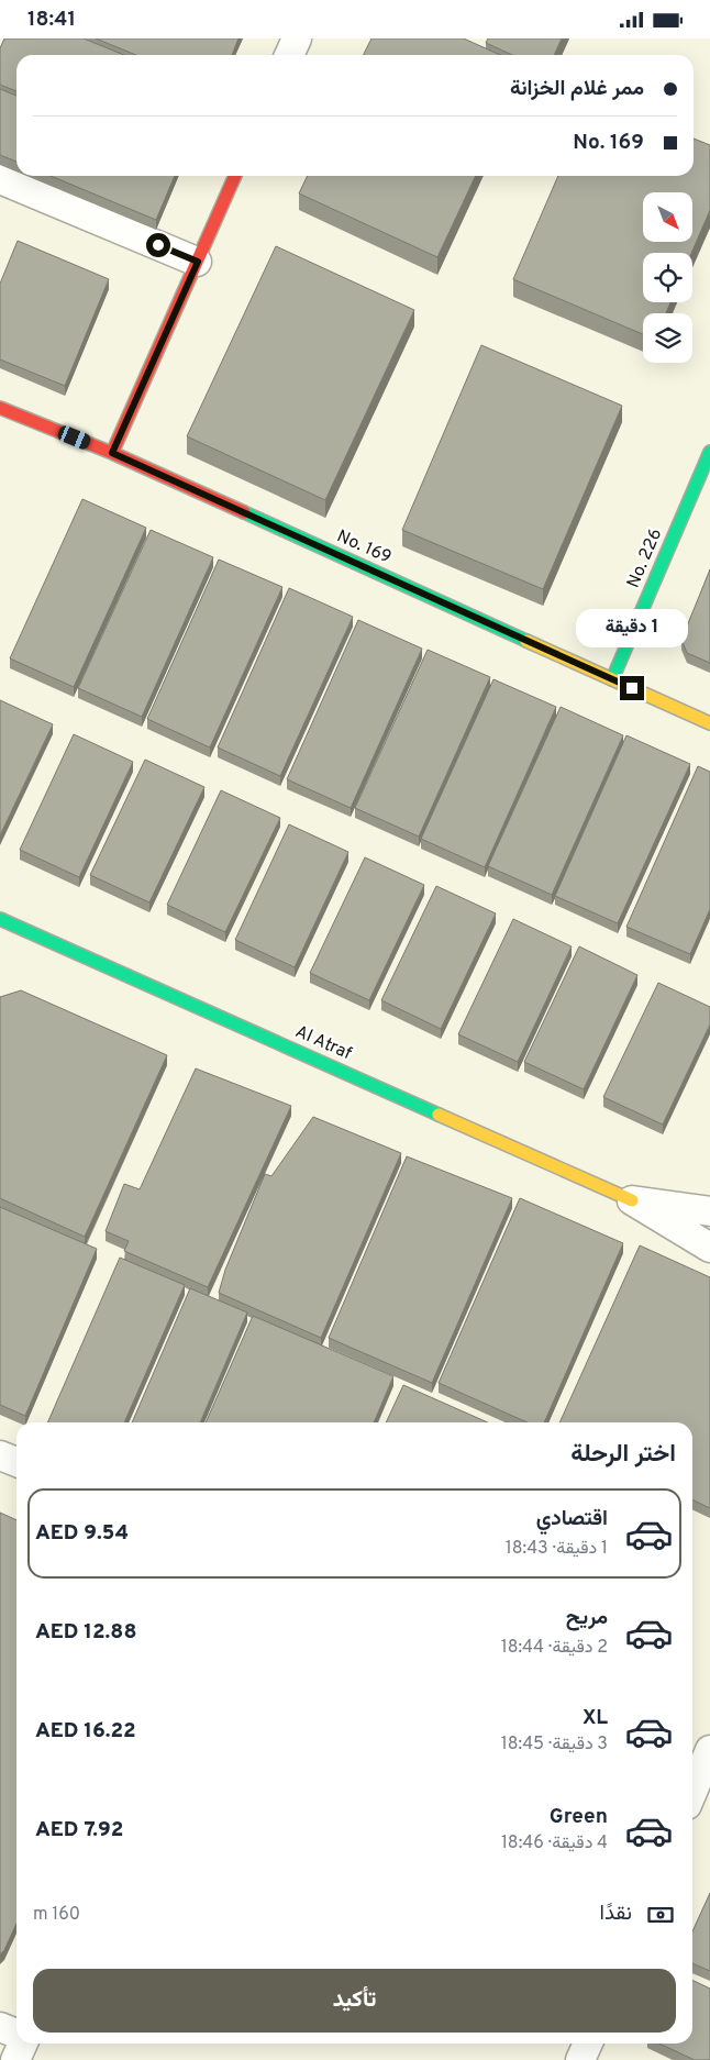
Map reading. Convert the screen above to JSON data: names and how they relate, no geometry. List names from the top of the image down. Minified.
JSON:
{"streets":{"street":["No. 169","No. 226","Al Atraf"]},"crossings":[["No. 169","No. 226"]],"north":"bottom right","page":{"status":"18:41","banner":["ممر غلام الخزانة","No. 169"],"bubble":"1 دقيقة","heading":"اختر الرحلة","list":[{"name":"اقتصادي","note":"1 دقيقة · 18:43","value":"AED 9.54"},{"name":"مريح","note":"2 دقيقة · 18:44","value":"AED 12.88"},{"name":"XL","note":"3 دقيقة · 18:45","value":"AED 16.22"},{"name":"Green","note":"4 دقيقة · 18:46","value":"AED 7.92"}],"pay":["نقدًا","160 m"],"buttons":"تأكيد"}}
